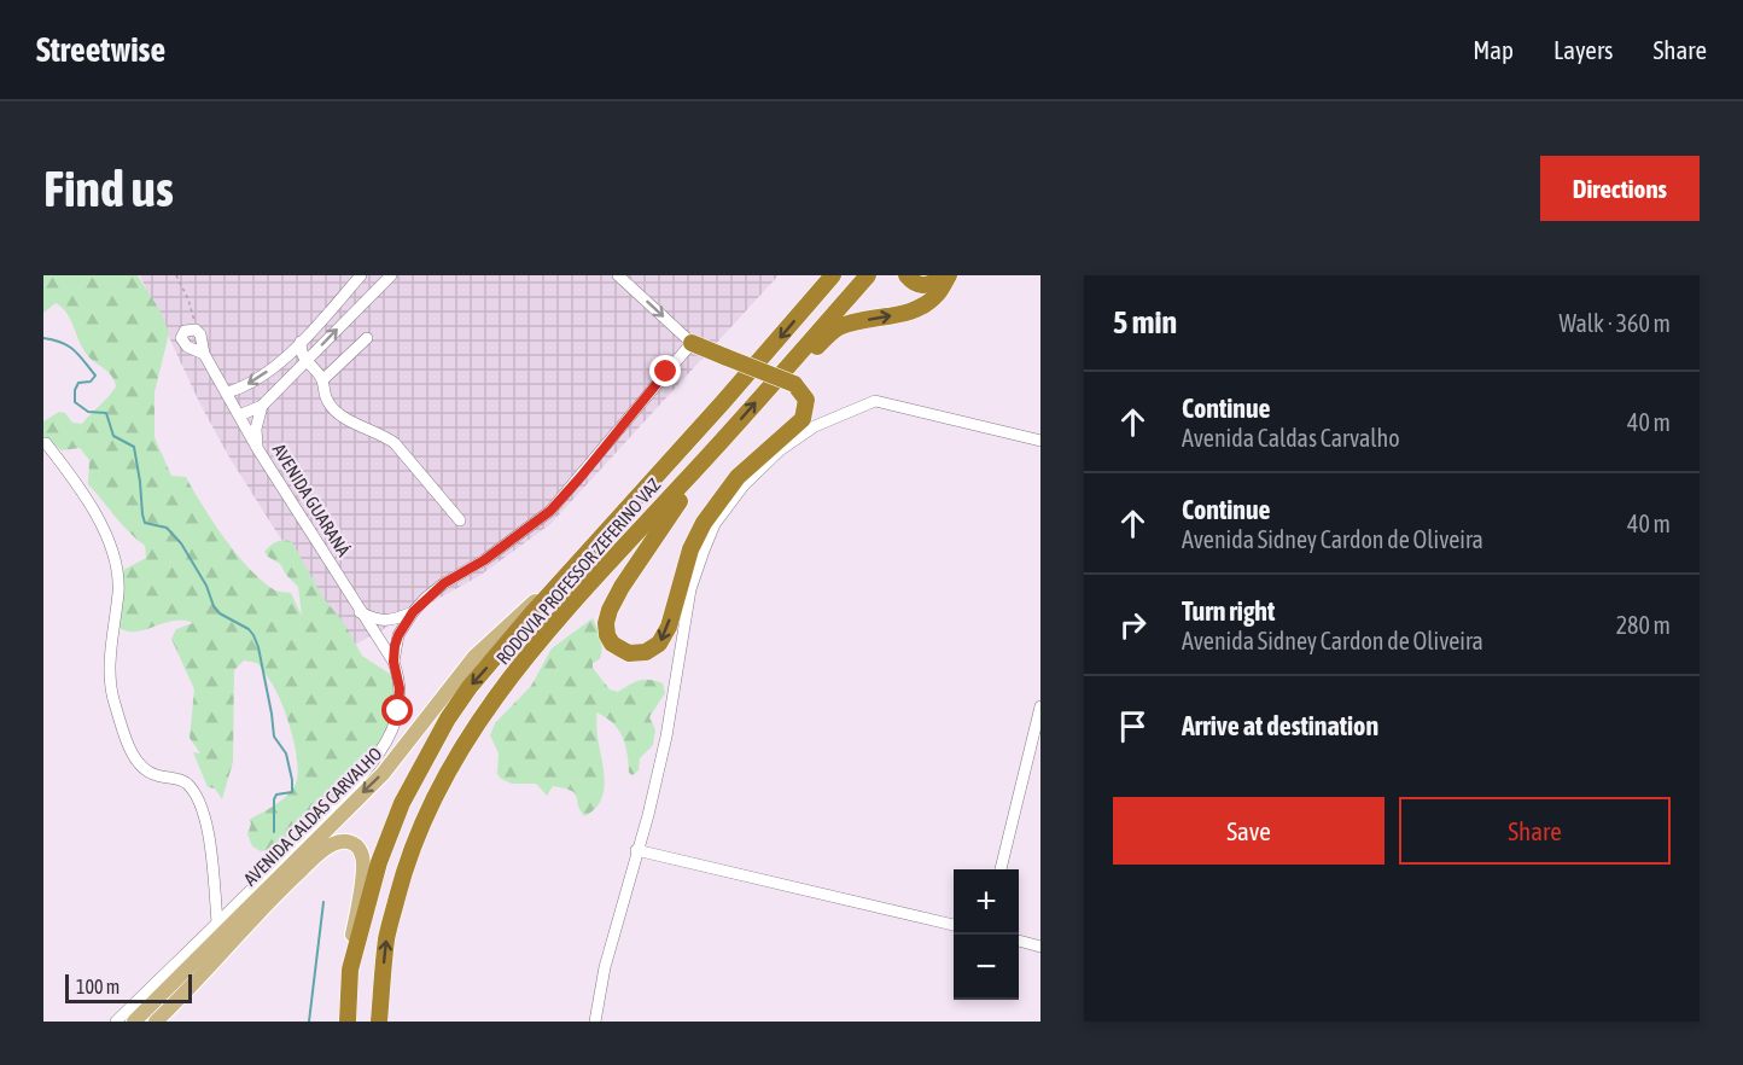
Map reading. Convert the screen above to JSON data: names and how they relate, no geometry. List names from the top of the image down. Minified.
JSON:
{"streets":{"highway":["RODOVIA PROFESSOR ZEFERINO VAZ"],"main road":["AVENIDA CALDAS CARVALHO"],"street":["AVENIDA GUARANÁ"]},"crossings":[["AVENIDA GUARANÁ","AVENIDA CALDAS CARVALHO"],["RODOVIA PROFESSOR ZEFERINO VAZ","AVENIDA CALDAS CARVALHO"]],"one_way":["AVENIDA CALDAS CARVALHO"],"scale_bar":"100 m","page":{"header":"Streetwise","nav":["Map","Layers","Share"],"buttons":["Directions",["Save","Share"]],"title":"Find us","heading":["5 min","Walk · 360 m"],"list":[["Continue","Avenida Caldas Carvalho","40 m"],["Continue","Avenida Sidney Cardon de Oliveira","40 m"],["Turn right","Avenida Sidney Cardon de Oliveira","280 m"],"Arrive at destination"],"map_buttons":["+","−"],"scale":"100 m"}}
